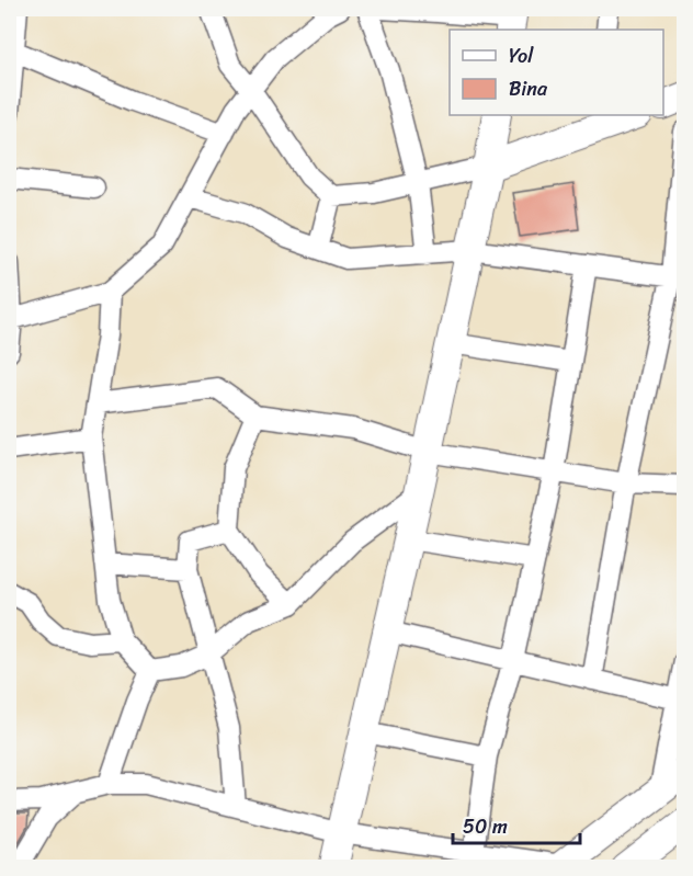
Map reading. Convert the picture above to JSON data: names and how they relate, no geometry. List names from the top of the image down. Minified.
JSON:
{"legend":["Yol","Bina"],"scale_bar":"50 m"}
